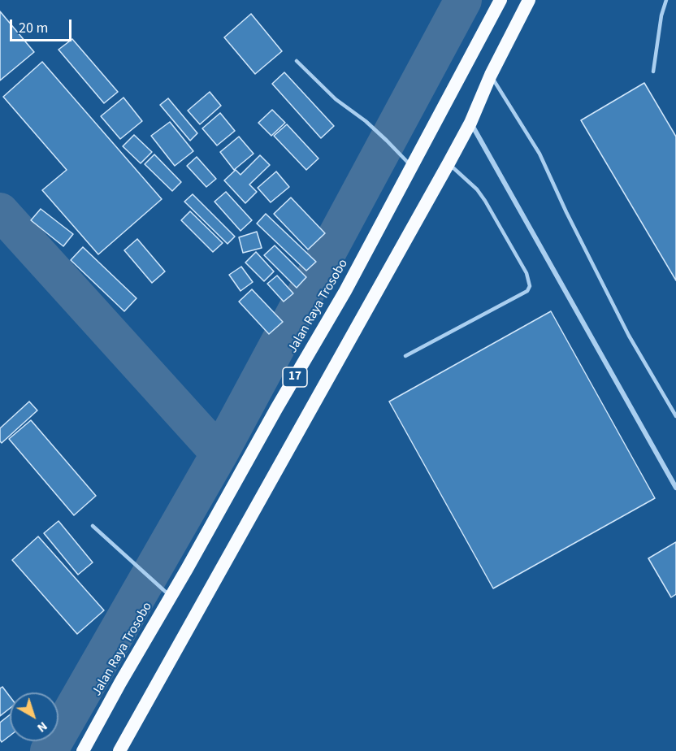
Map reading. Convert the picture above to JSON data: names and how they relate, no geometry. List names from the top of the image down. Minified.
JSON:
{"streets":{"highway":["Jalan Raya Trosobo","17"]},"scale_bar":"20 m","north":"bottom right"}
